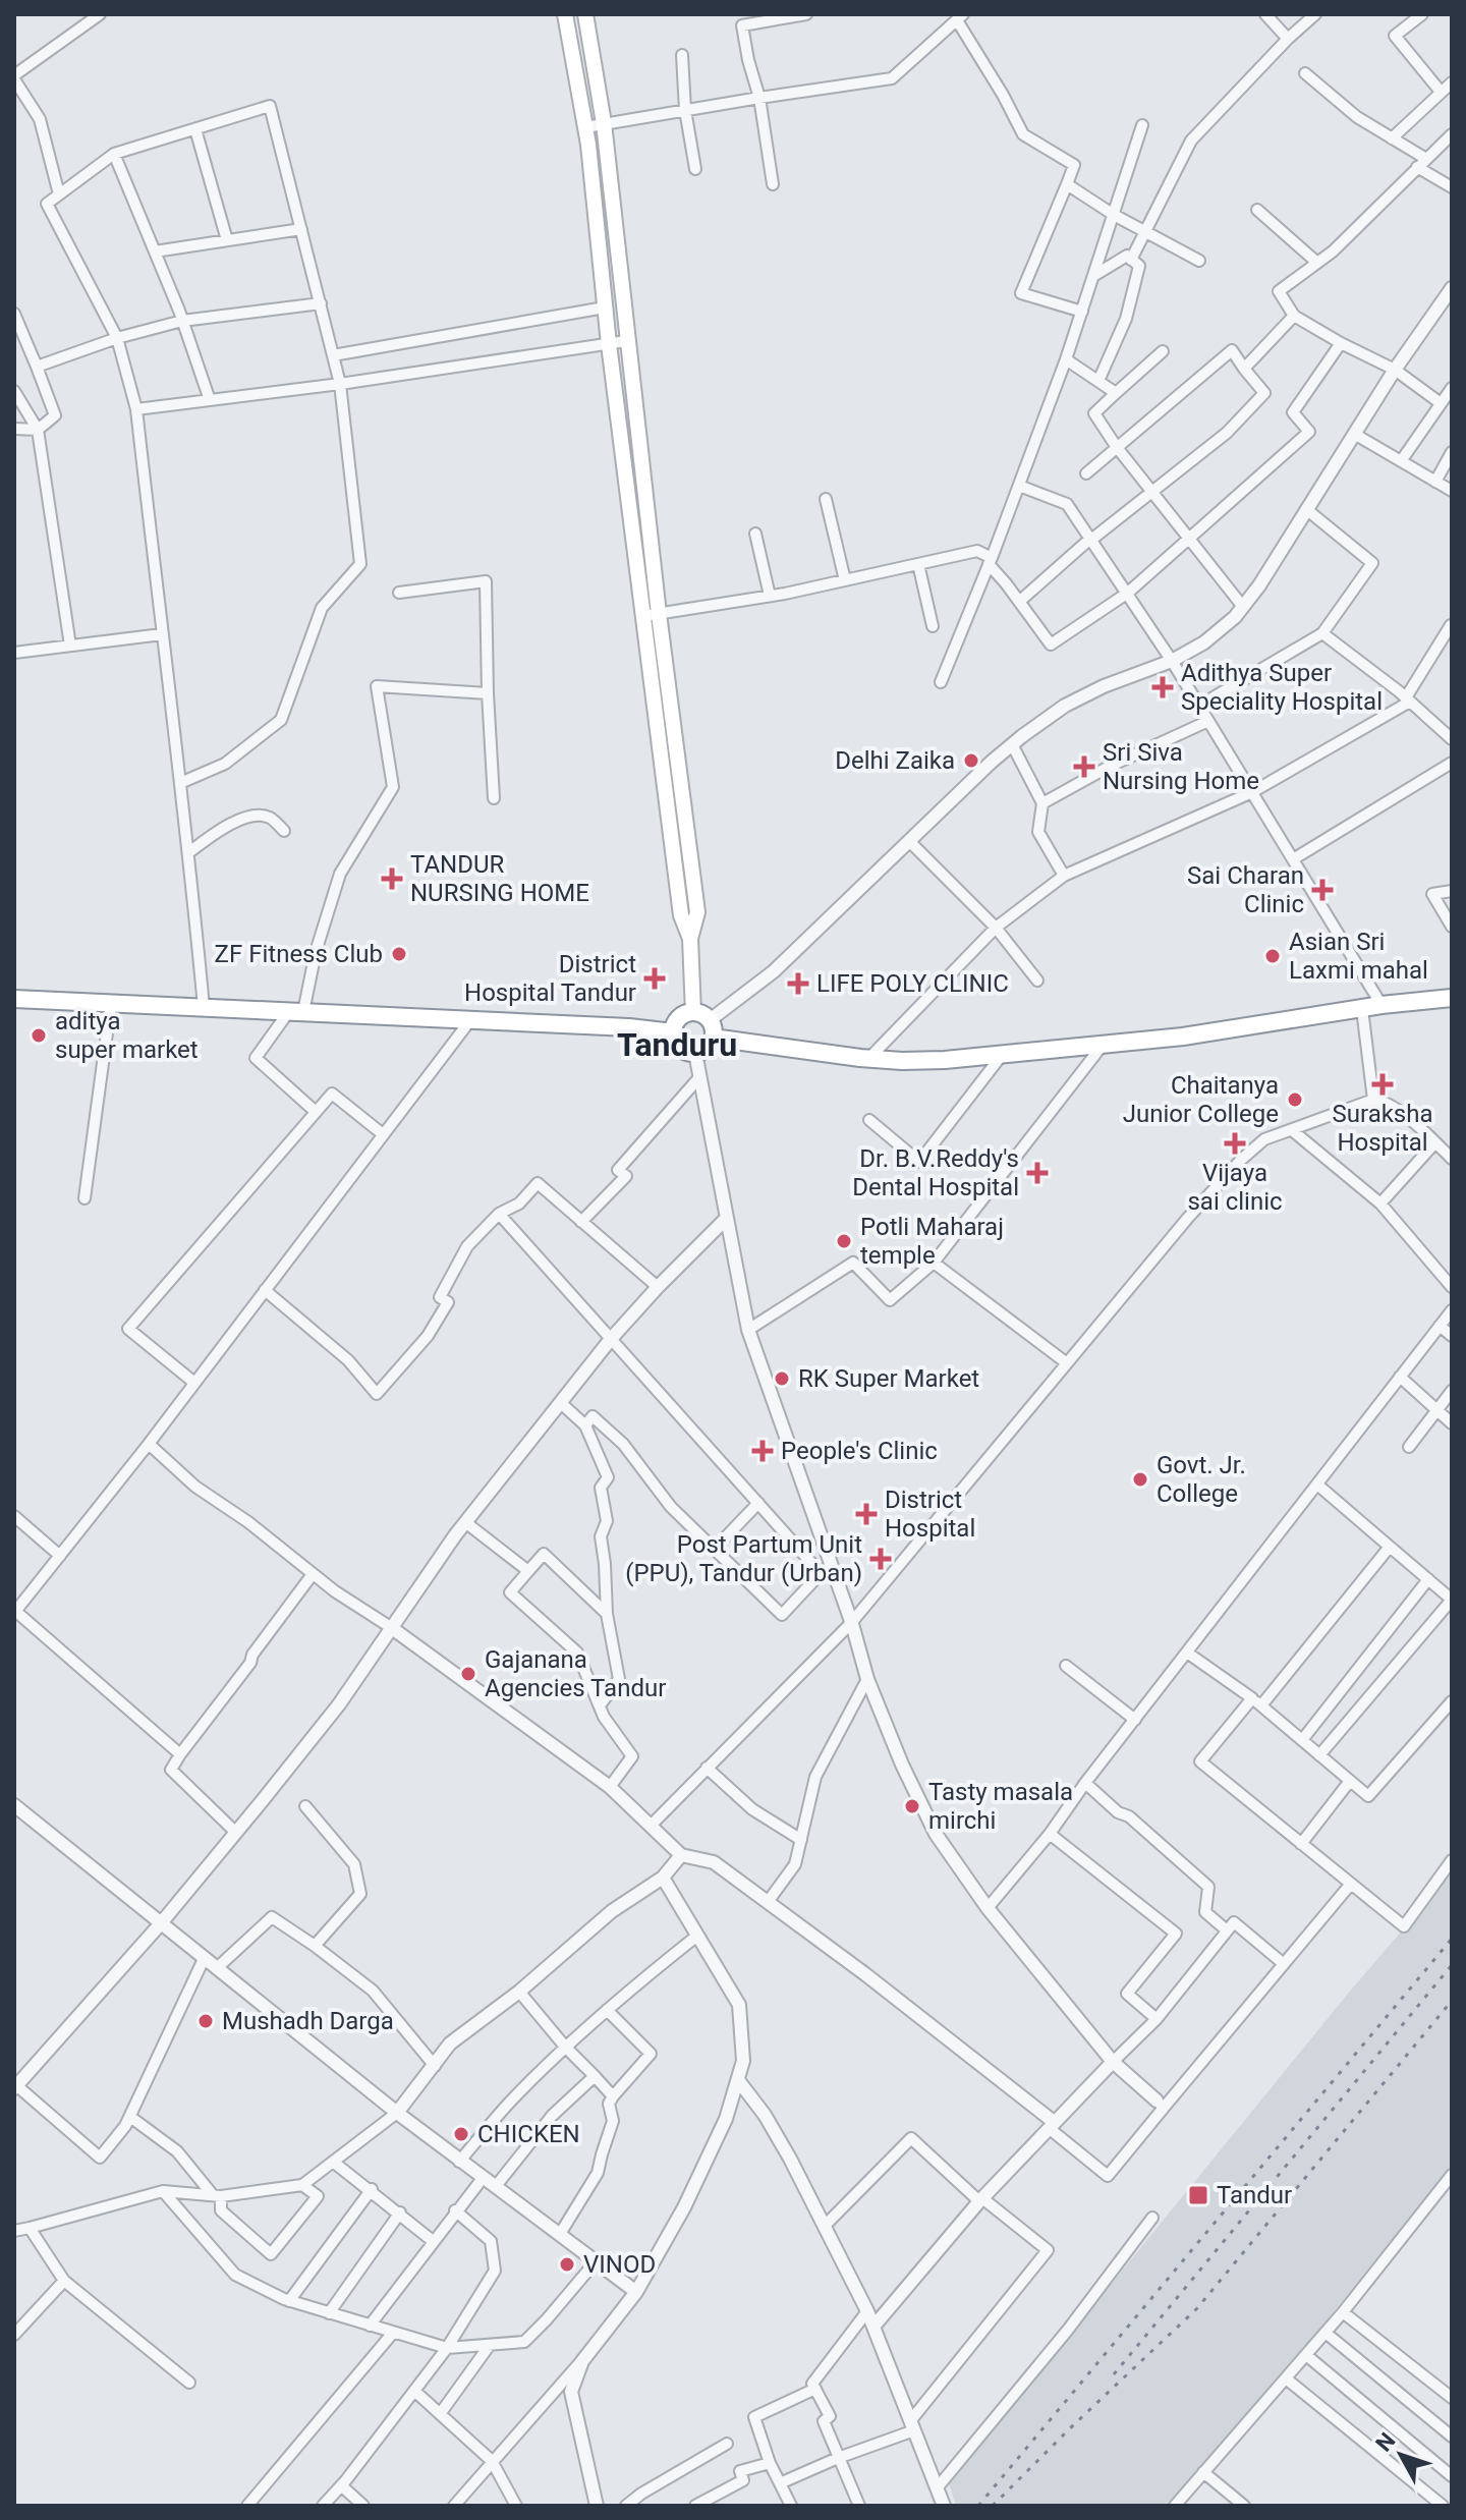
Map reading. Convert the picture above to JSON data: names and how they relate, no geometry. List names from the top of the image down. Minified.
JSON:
{"districts":["Tanduru"],"places":{"health":["Adithya Super Speciality Hospital","Sri Siva Nursing Home","TANDUR NURSING HOME","Sai Charan Clinic","District Hospital Tandur","LIFE POLY CLINIC","Suraksha Hospital","Vijaya sai clinic","Dr. B.V.Reddy's Dental Hospital","People's Clinic","District Hospital","Post Partum Unit (PPU), Tandur (Urban)"],"other":["Delhi Zaika","ZF Fitness Club","Asian Sri Laxmi mahal","aditya super market","Chaitanya Junior College","Potli Maharaj temple","RK Super Market","Govt. Jr. College","Gajanana Agencies Tandur","Tasty masala mirchi","Mushadh Darga","CHICKEN","VINOD"],"transit":["Tandur"]},"north":"top left"}
